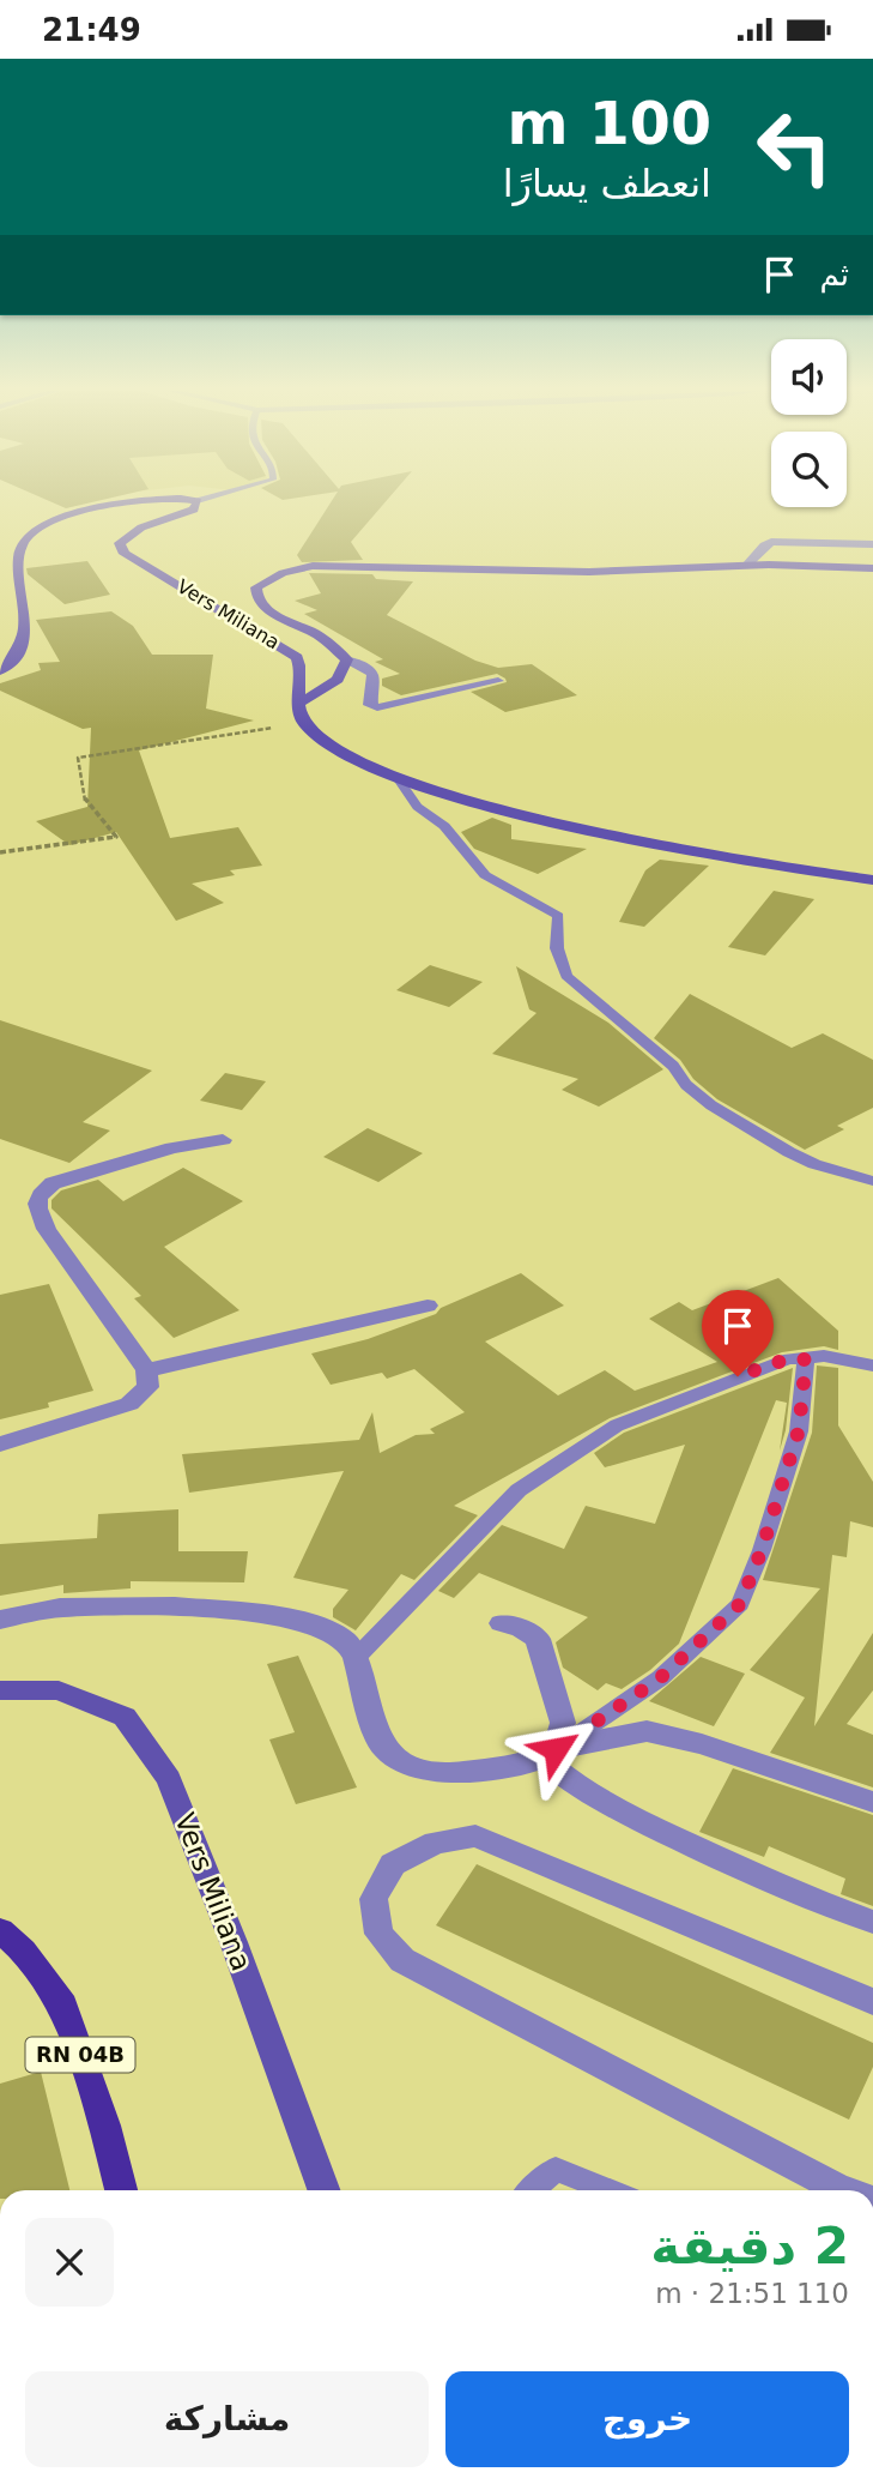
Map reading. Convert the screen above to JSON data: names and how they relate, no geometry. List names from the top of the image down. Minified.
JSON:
{"streets":{"main road":["Vers Miliana","RN 04B"]},"page":{"status":"21:49","turn":["100 m","انعطف يسارًا"],"then":"ثم","heading":["2 دقيقة","110 m · 21:51"],"buttons":["خروج","مشاركة"]}}
